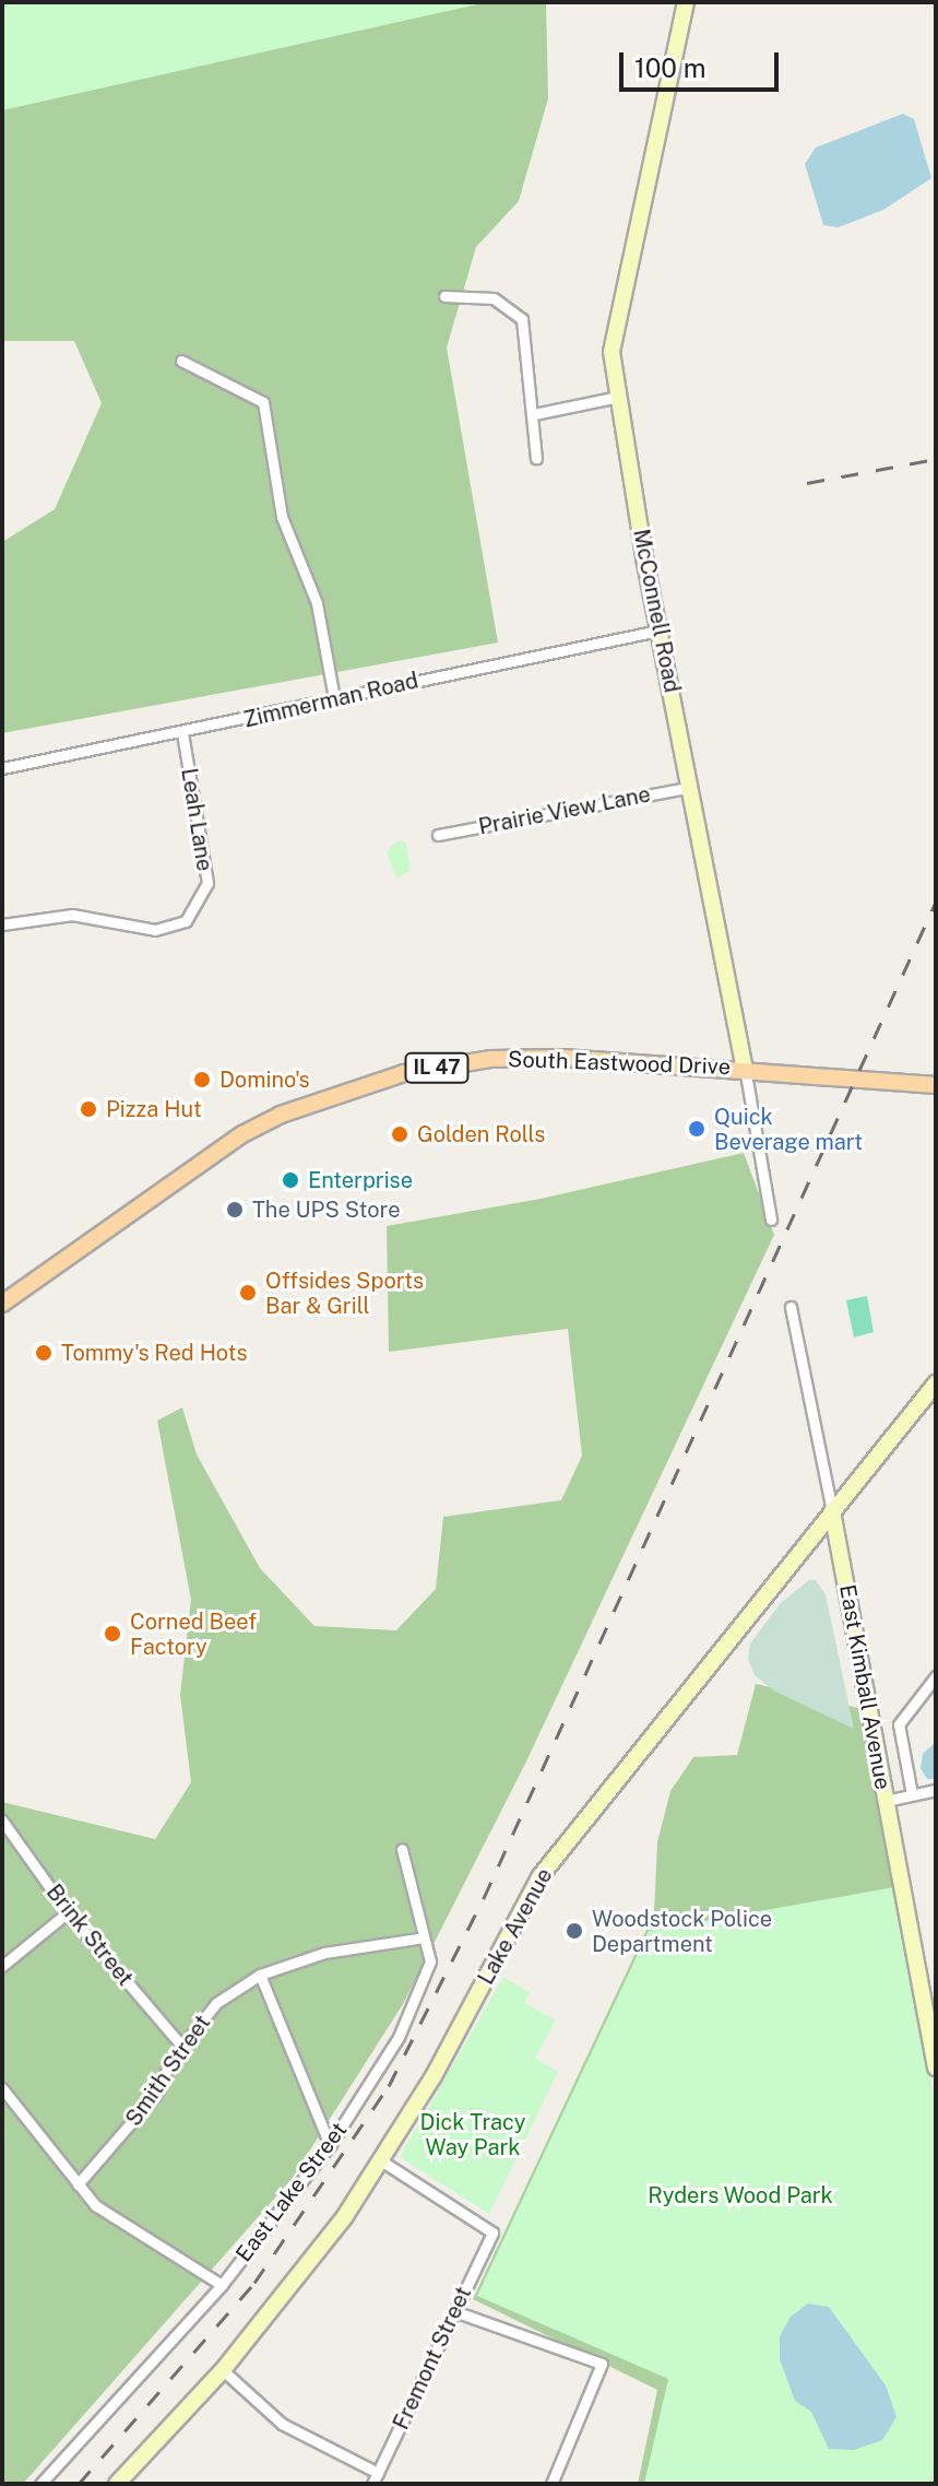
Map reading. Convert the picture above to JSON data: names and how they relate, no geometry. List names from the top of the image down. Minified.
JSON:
{"streets":{"main road":["South Eastwood Drive","IL 47"],"street":["McConnell Road","Zimmerman Road","Prairie View Lane","Leah Lane","East Kimball Avenue","Lake Avenue","Brink Street","Smith Street","East Lake Street","Fremont Street"]},"crossings":[["McConnell Road","Zimmerman Road"],["McConnell Road","Prairie View Lane"],["McConnell Road","South Eastwood Drive"],["Zimmerman Road","Leah Lane"],["East Kimball Avenue","Lake Avenue"],["Lake Avenue","Fremont Street"],["Brink Street","Smith Street"],["Smith Street","East Lake Street"]],"parks":["Dick Tracy Way Park","Ryders Wood Park"],"places":["Domino's","Pizza Hut","Quick Beverage mart","Golden Rolls","Enterprise","The UPS Store","Offsides Sports Bar & Grill","Tommy's Red Hots","Corned Beef Factory","Woodstock Police Department"],"scale_bar":"100 m"}
